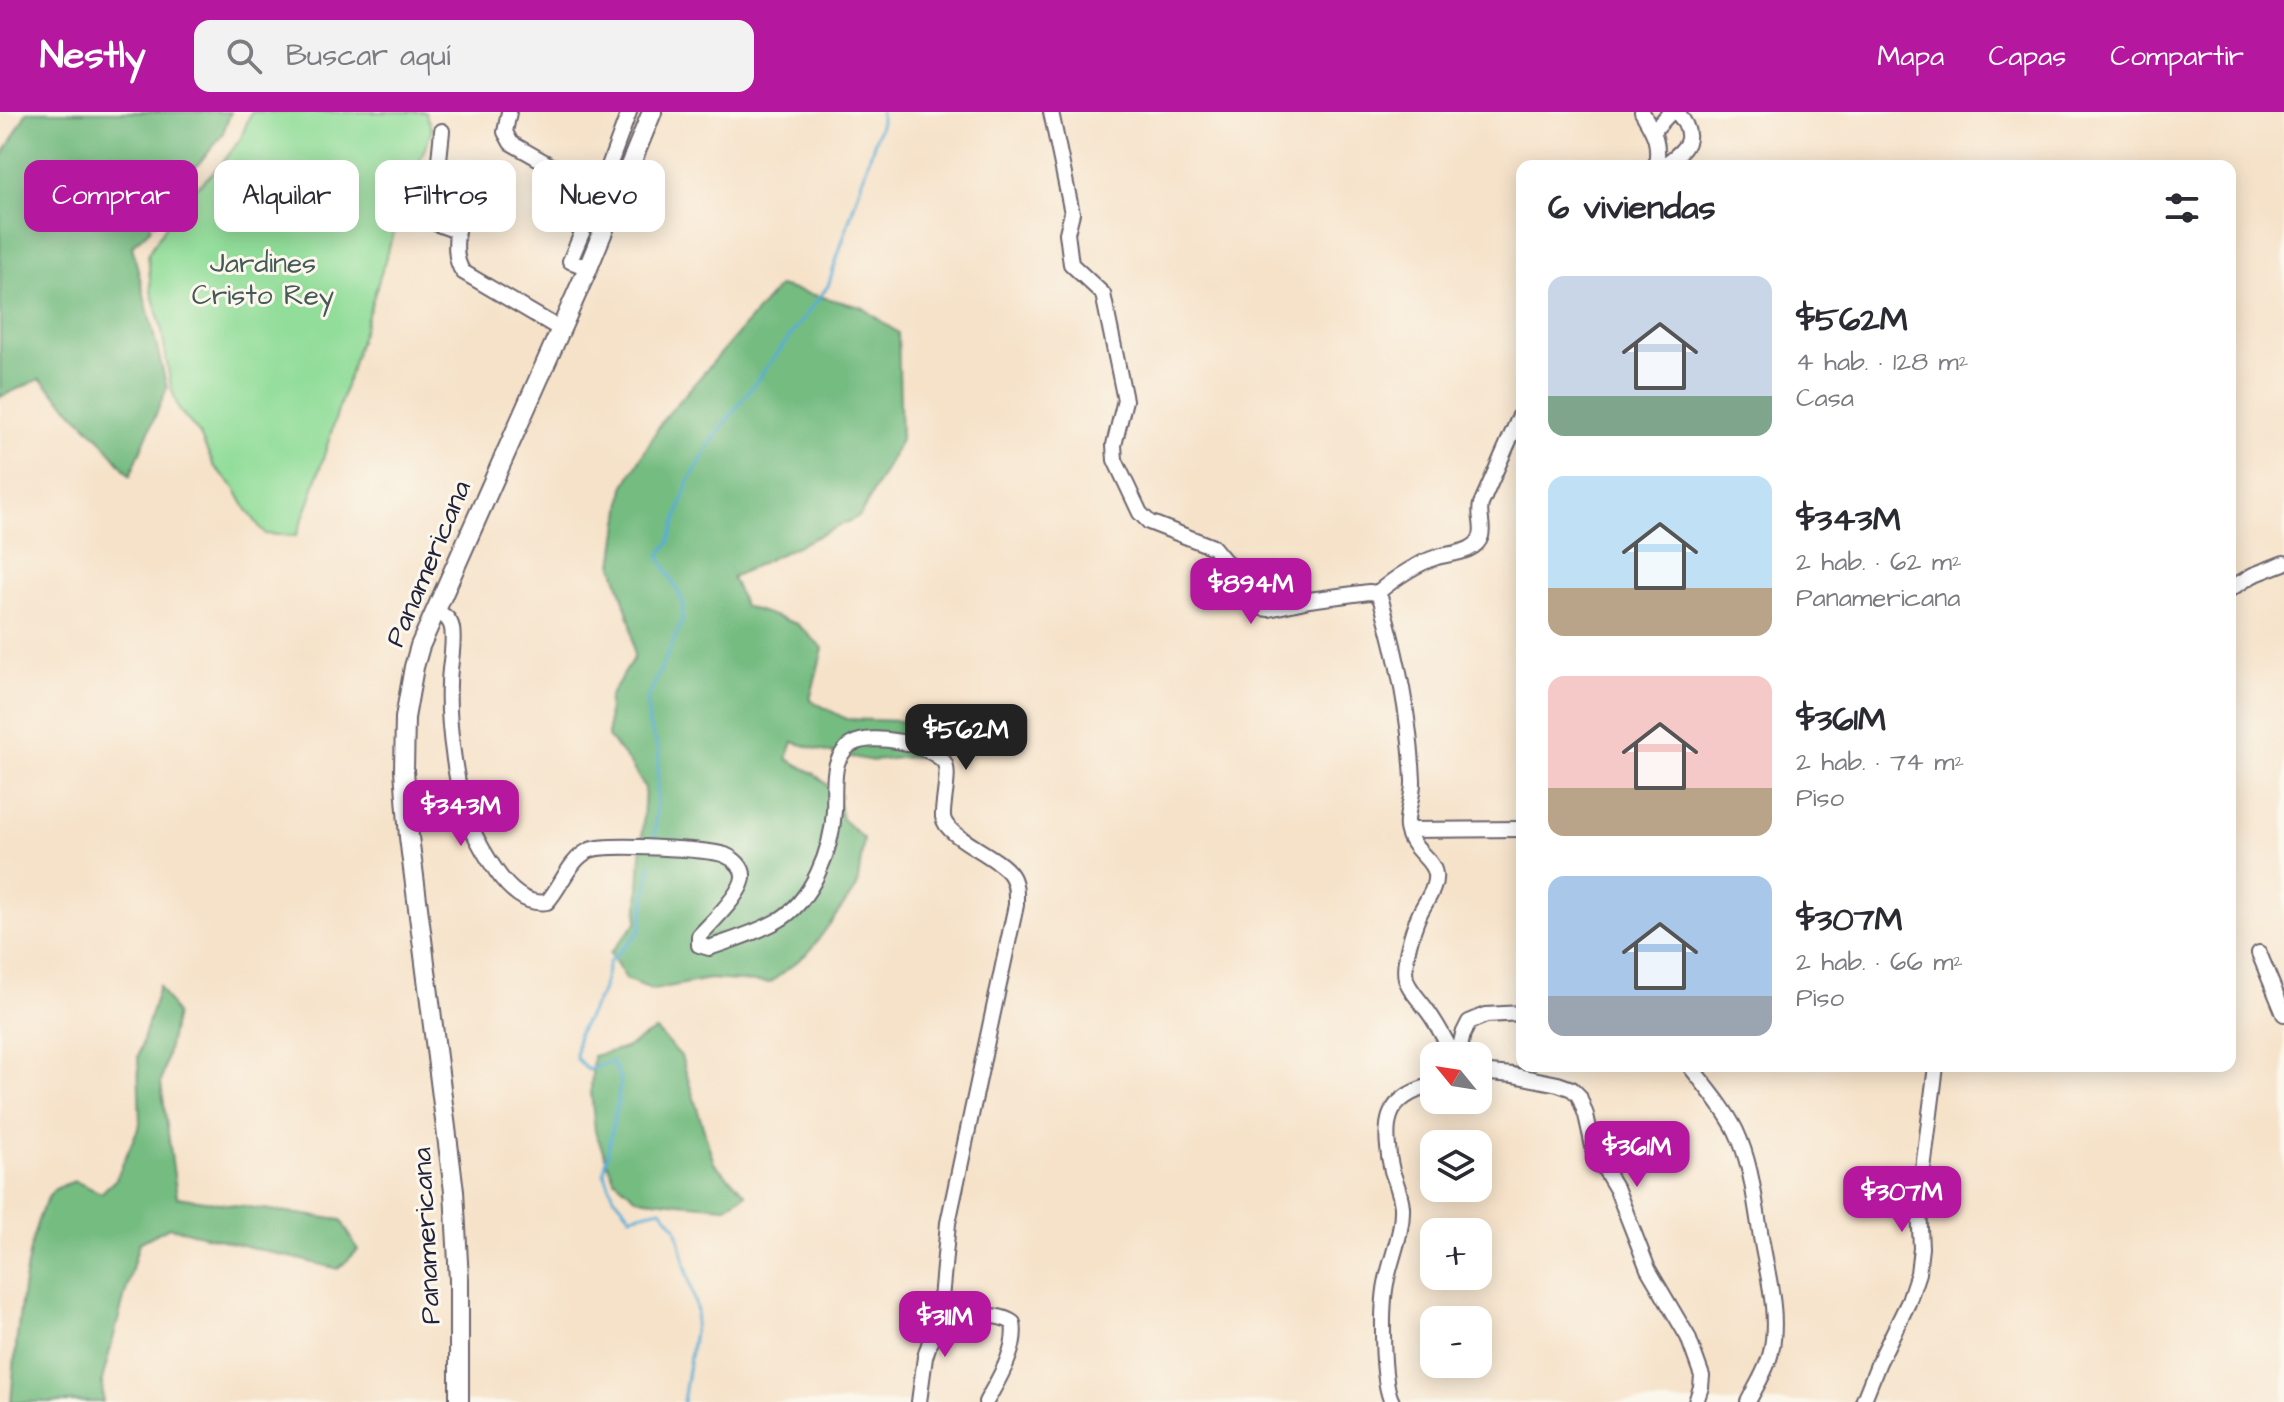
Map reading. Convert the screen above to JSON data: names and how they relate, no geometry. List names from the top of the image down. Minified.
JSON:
{"streets":{"main road":["Panamericana"]},"parks":["Jardines Cristo Rey"],"north":"top left","page":{"header":"Nestly","search":"Buscar aquí","nav":["Mapa","Capas","Compartir"],"chip":["Comprar","Alquilar","Filtros","Nuevo"],"heading":"6 viviendas","list":[{"name":"$562M","note":"4 hab. · 128 m² · Casa"},{"name":"$343M","note":"2 hab. · 62 m² · Panamericana"},{"name":"$361M","note":"2 hab. · 74 m² · Piso"},{"name":"$307M","note":"2 hab. · 66 m² · Piso"}],"price":["$894M","$562M","$343M","$361M","$307M","$311M"],"map_buttons":["+","−"]}}
